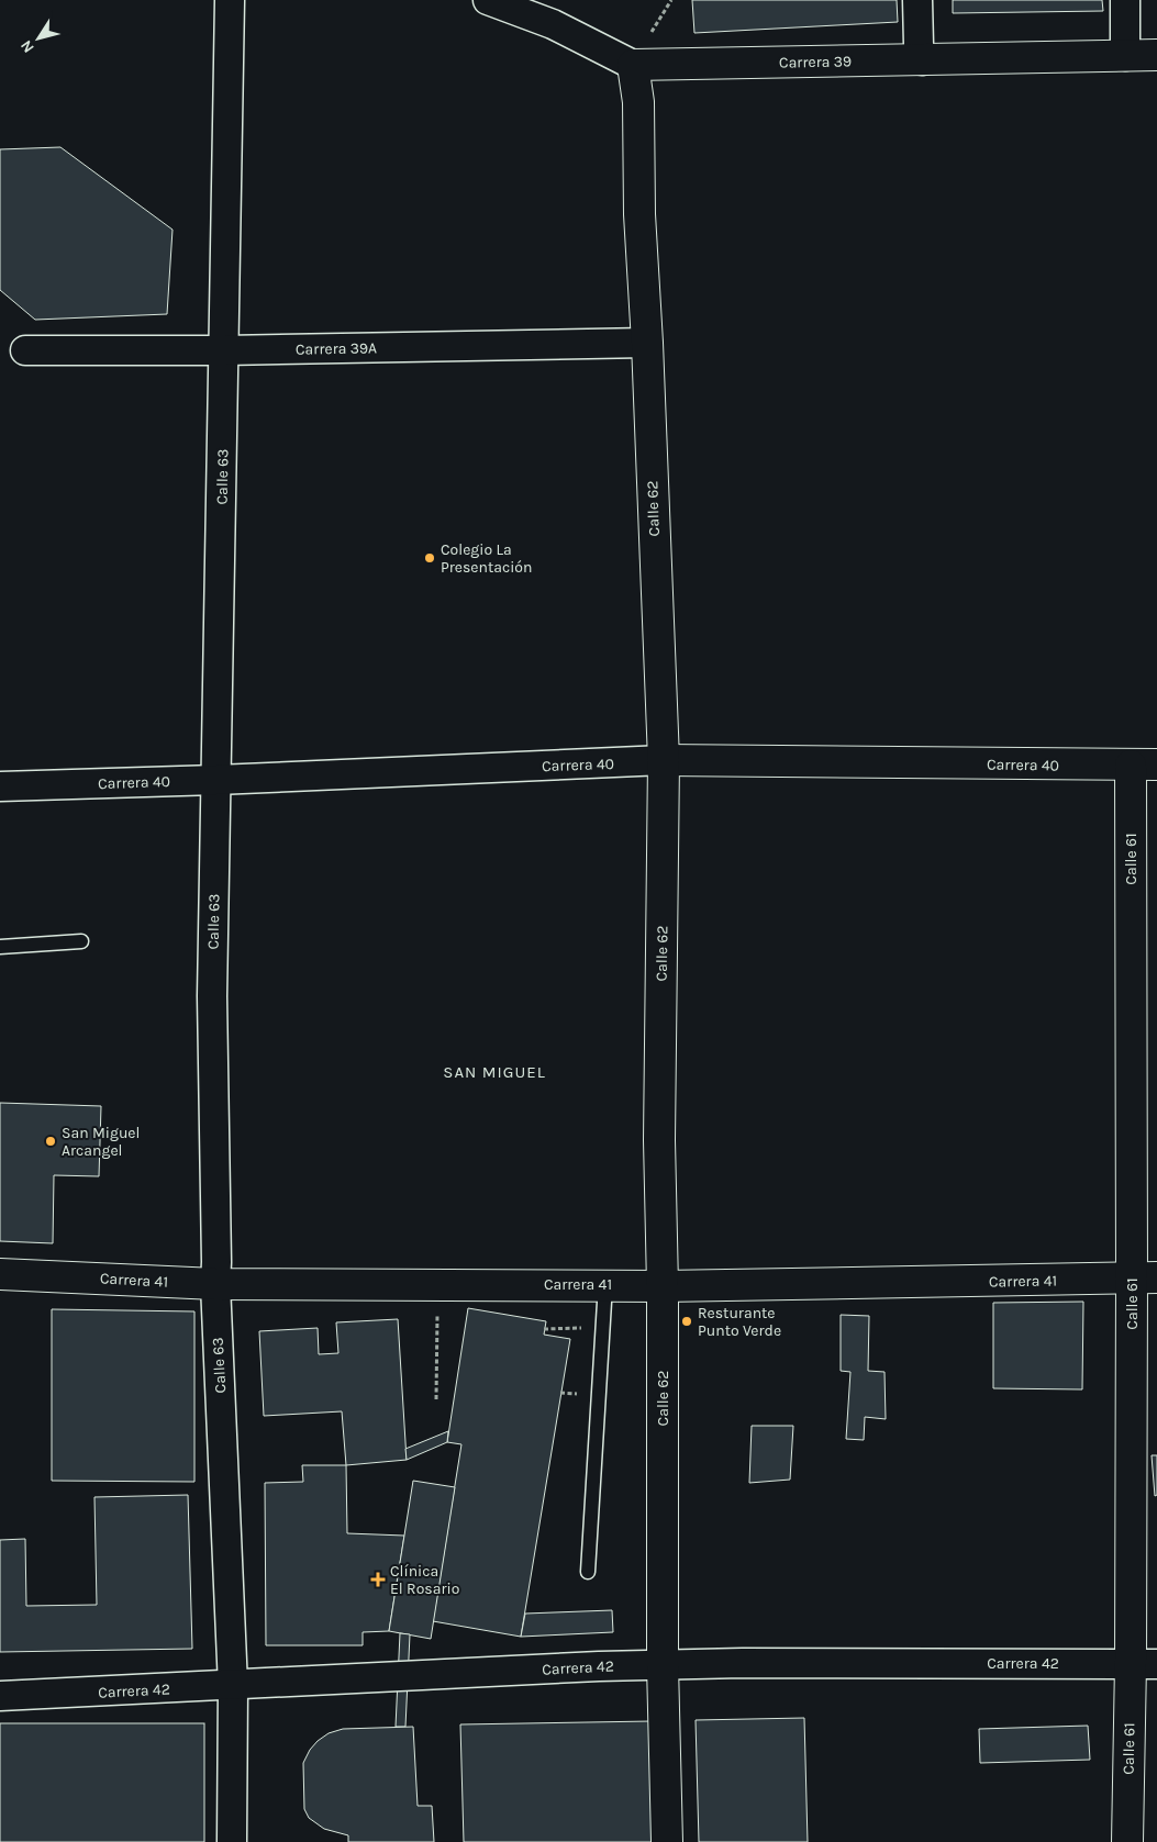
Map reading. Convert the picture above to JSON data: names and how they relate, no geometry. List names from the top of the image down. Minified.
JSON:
{"streets":{"street":["Carrera 39","Carrera 39A","Calle 63","Calle 62","Carrera 40","Calle 61","Carrera 41","Carrera 42"]},"crossings":[["Carrera 39","Calle 62"],["Carrera 39A","Calle 63"],["Carrera 39A","Calle 62"],["Calle 63","Carrera 40"],["Calle 63","Carrera 41"],["Calle 63","Carrera 42"],["Calle 62","Carrera 40"],["Calle 62","Carrera 41"],["Calle 62","Carrera 42"],["Carrera 40","Calle 61"],["Calle 61","Carrera 41"],["Calle 61","Carrera 42"]],"districts":["SAN MIGUEL"],"places":{"other":["Colegio La Presentación","San Miguel Arcangel","Resturante Punto Verde"],"health":["Clínica El Rosario"]},"north":"bottom left"}
